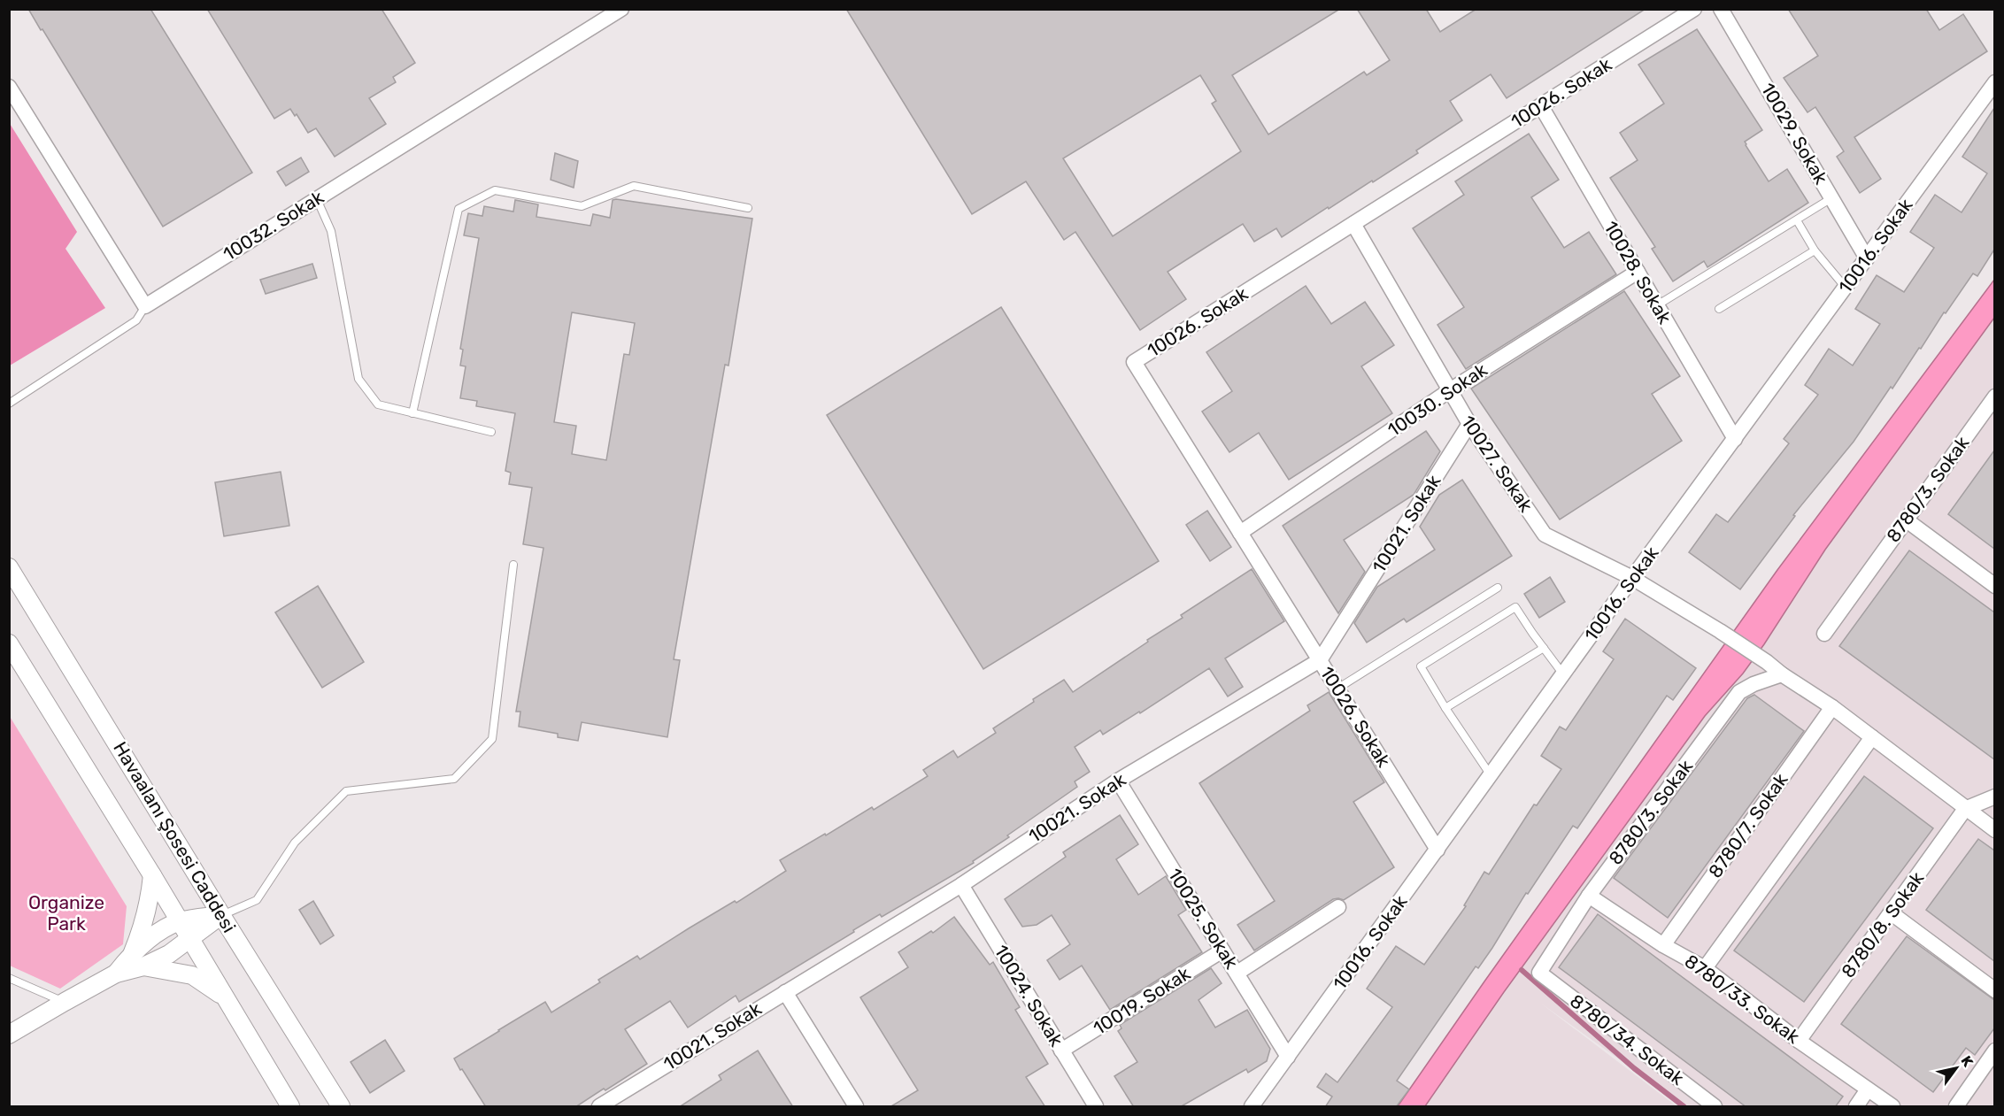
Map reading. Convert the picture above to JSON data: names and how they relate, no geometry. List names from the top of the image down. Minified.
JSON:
{"streets":{"street":["10026. Sokak","10029. Sokak","10032. Sokak","10016. Sokak","10028. Sokak","10030. Sokak","10027. Sokak","8780/3. Sokak","10021. Sokak","8780/7. Sokak","Havaalanı Şosesi Caddesi","10025. Sokak","8780/8. Sokak","10024. Sokak","8780/33. Sokak","10019. Sokak","8780/34. Sokak"]},"crossings":[["10026. Sokak","10016. Sokak"],["10026. Sokak","10028. Sokak"],["10026. Sokak","10030. Sokak"],["10026. Sokak","10027. Sokak"],["10026. Sokak","10021. Sokak"],["10029. Sokak","10016. Sokak"],["10016. Sokak","10028. Sokak"],["10016. Sokak","10027. Sokak"],["10016. Sokak","10025. Sokak"],["10028. Sokak","10030. Sokak"],["10030. Sokak","10027. Sokak"],["10027. Sokak","8780/3. Sokak"],["10027. Sokak","10021. Sokak"],["10027. Sokak","8780/7. Sokak"],["10027. Sokak","8780/8. Sokak"],["8780/3. Sokak","8780/33. Sokak"],["8780/3. Sokak","8780/34. Sokak"],["10021. Sokak","10025. Sokak"],["10021. Sokak","10024. Sokak"],["8780/7. Sokak","8780/33. Sokak"],["10025. Sokak","10019. Sokak"],["8780/8. Sokak","8780/33. Sokak"],["10024. Sokak","10019. Sokak"]],"parks":["Organize Park"],"north":"top right"}
